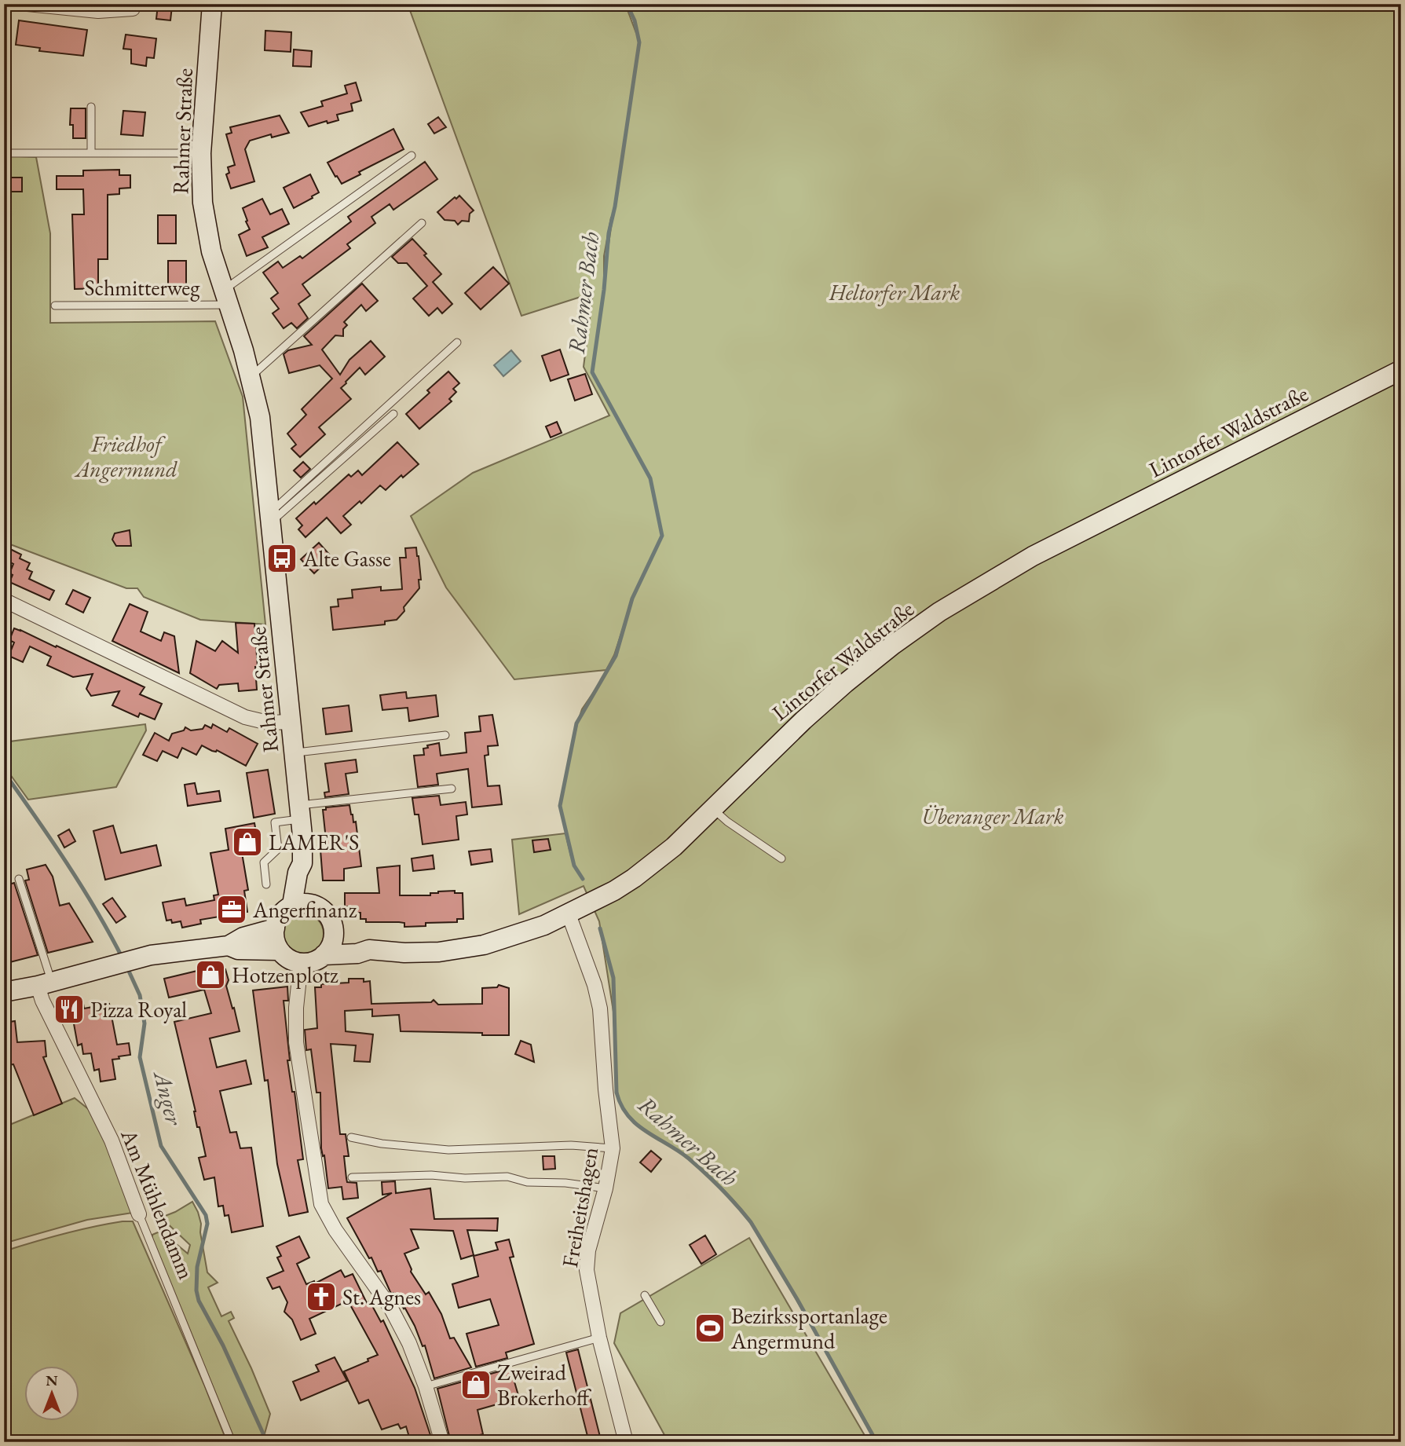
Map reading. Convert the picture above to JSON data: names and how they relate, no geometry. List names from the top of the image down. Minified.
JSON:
{"streets":{"main road":["Rahmer Straße","Lintorfer Waldstraße"],"street":["Am Mühlendamm","Freiheitshagen"],"lane":["Schmitterweg"]},"crossings":[["Rahmer Straße","Schmitterweg"],["Rahmer Straße","Lintorfer Waldstraße"],["Lintorfer Waldstraße","Freiheitshagen"]],"water":["Rahmer Bach","Anger"],"parks":["Heltorfer Mark","Friedhof Angermund","Überanger Mark"],"places":{"bus stop":["Alte Gasse"],"shop":["LAMER'S","Hotzenplotz","Zweirad Brokerhoff"],"office":["Angerfinanz"],"restaurant":["Pizza Royal"],"church":["St. Agnes"],"sports":["Bezirkssportanlage Angermund"]},"north":"top"}
